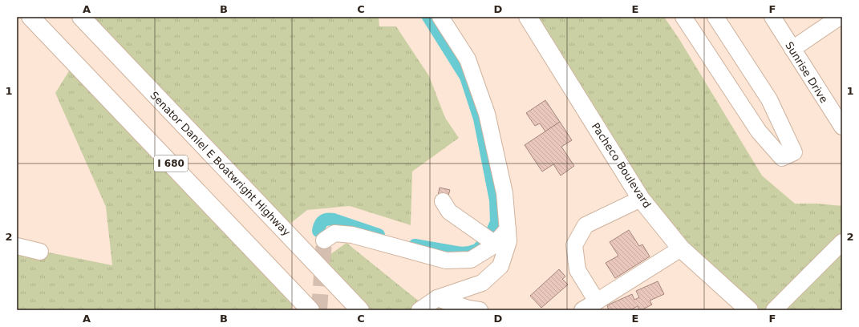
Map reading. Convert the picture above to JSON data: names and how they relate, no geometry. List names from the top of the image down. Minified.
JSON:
{"streets":{"main road":["I 680","Senator Daniel E Boatwright Highway","Pacheco Boulevard"],"street":["Sunrise Drive"]},"grid":{"columns":["A","B","C","D","E","F"],"rows":["1","2"]}}
